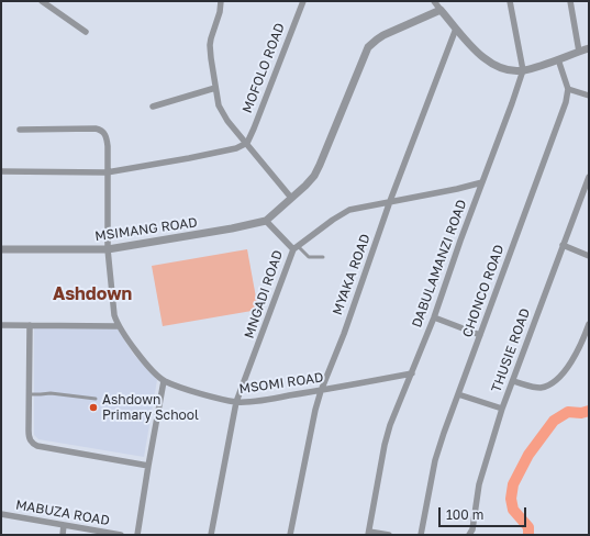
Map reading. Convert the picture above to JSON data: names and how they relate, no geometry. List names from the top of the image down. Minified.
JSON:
{"streets":{"street":["MOFOLO ROAD","MSIMANG ROAD","DABULAMANZI ROAD","MYAKA ROAD","CHONCO ROAD","MNGADI ROAD","THUSIE ROAD","MSOMI ROAD","MABUZA ROAD"]},"crossings":[["MSIMANG ROAD","MNGADI ROAD"],["MSIMANG ROAD","MSOMI ROAD"],["DABULAMANZI ROAD","MSOMI ROAD"],["MYAKA ROAD","MSOMI ROAD"],["MNGADI ROAD","MSOMI ROAD"]],"districts":["Ashdown"],"places":["Ashdown Primary School"],"scale_bar":"100 m"}
